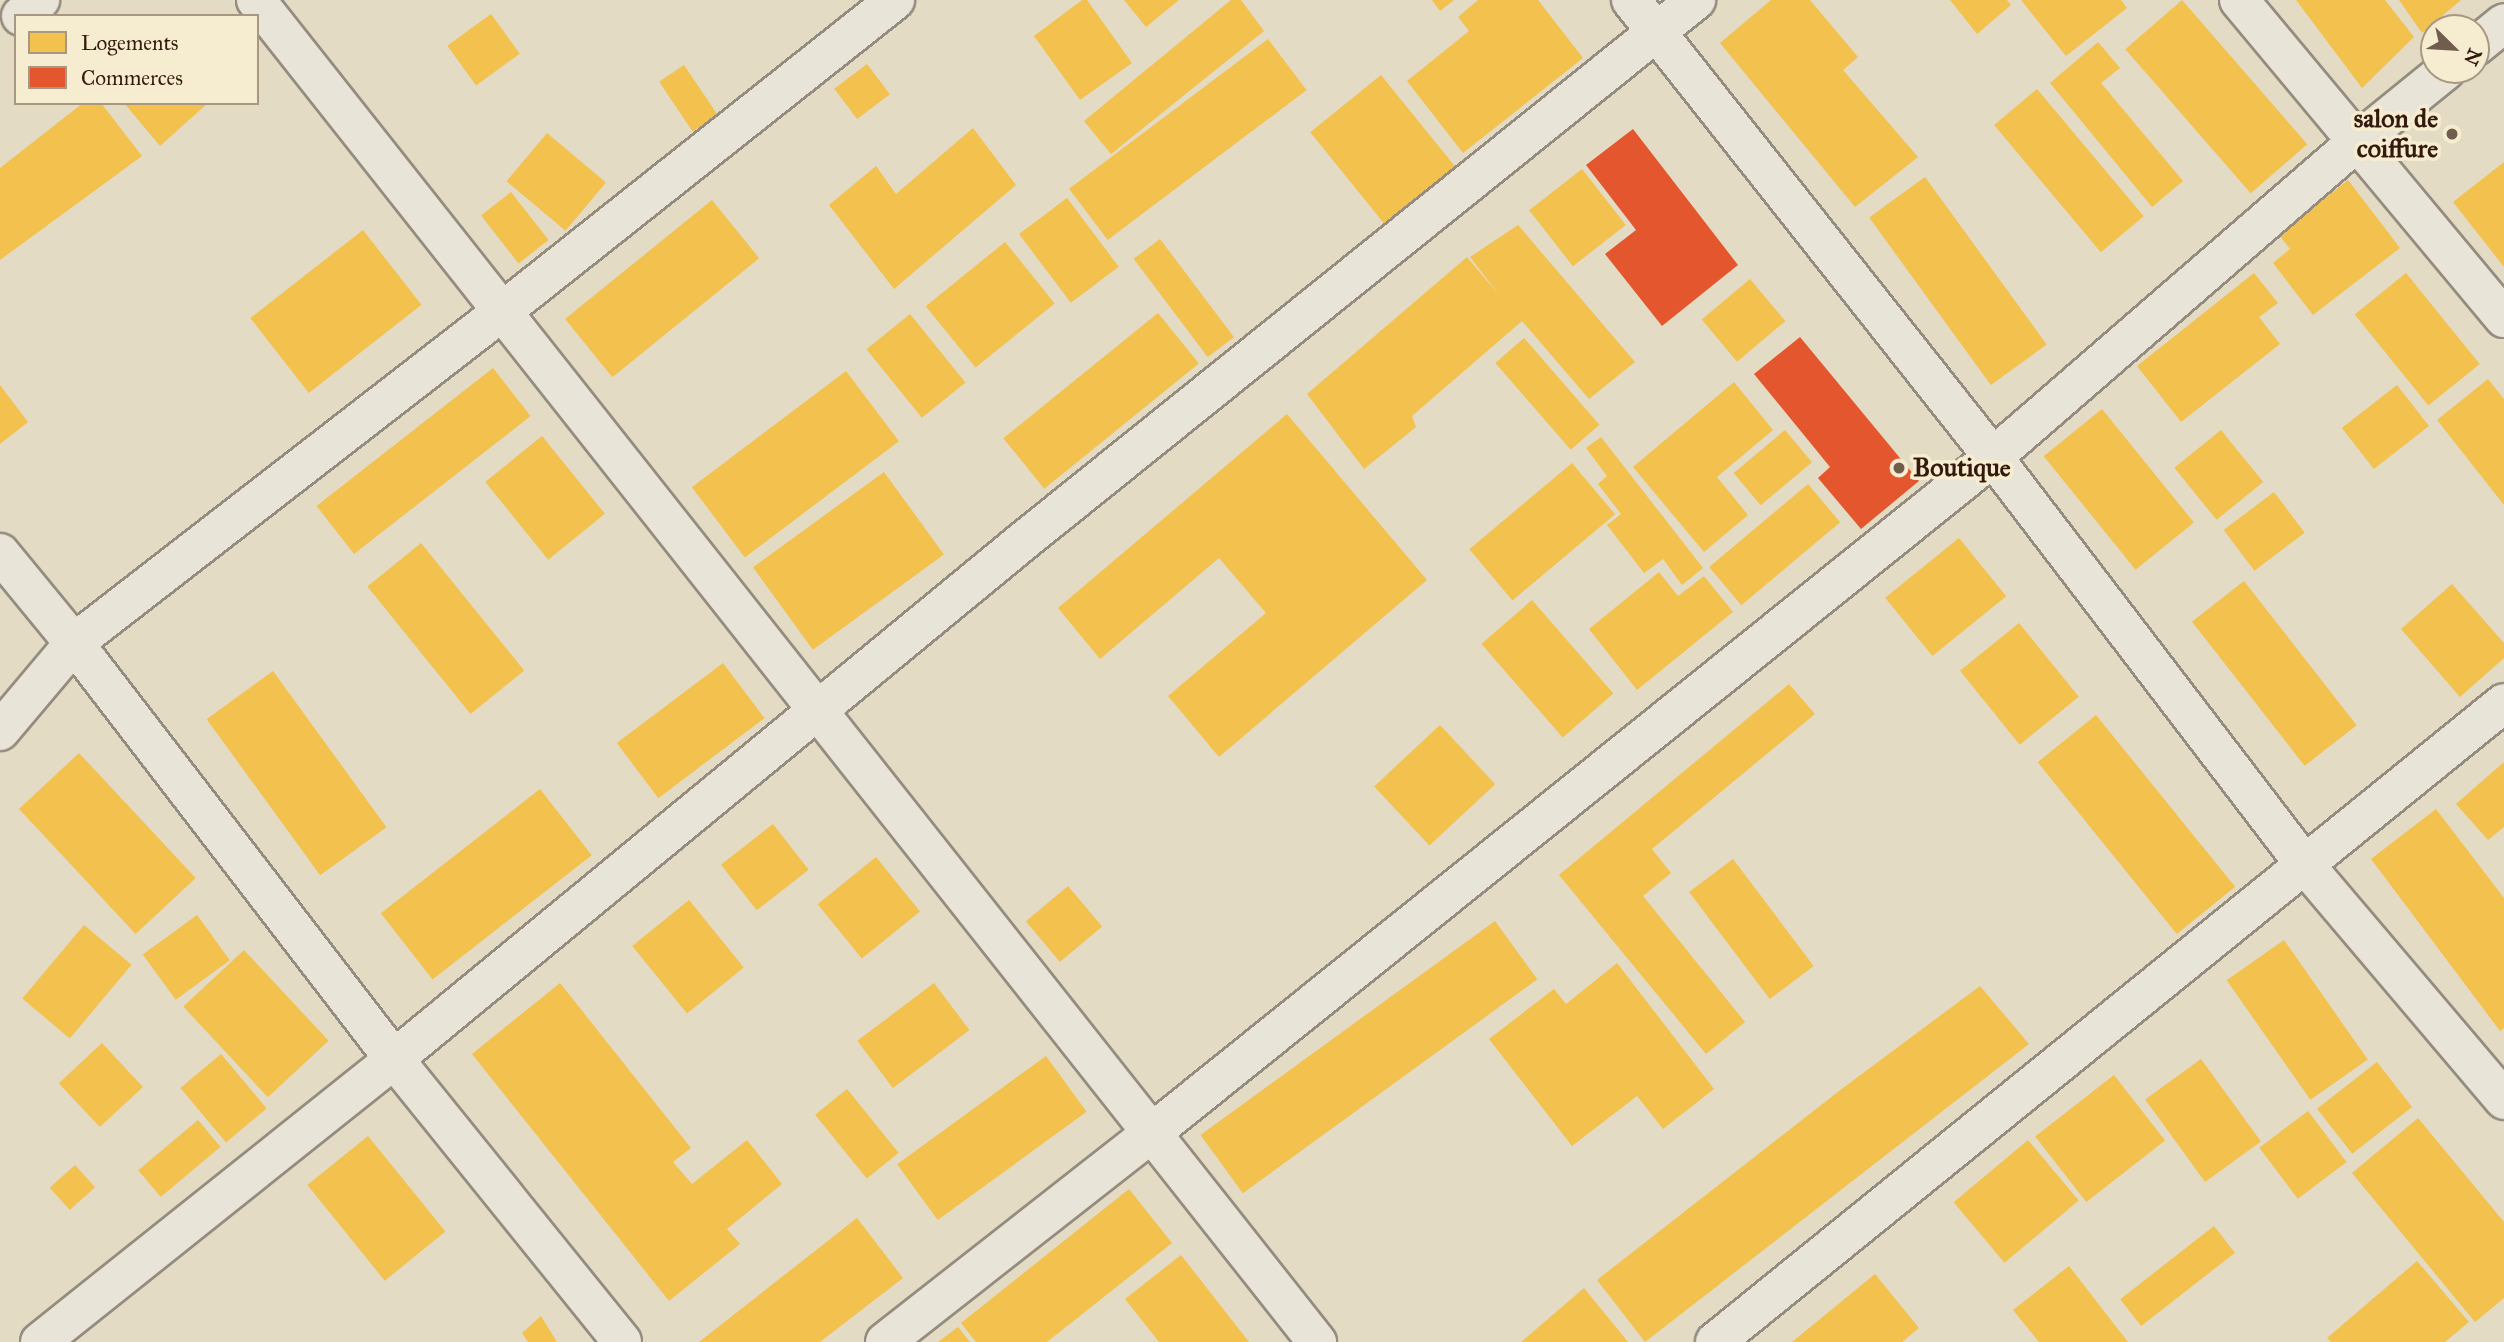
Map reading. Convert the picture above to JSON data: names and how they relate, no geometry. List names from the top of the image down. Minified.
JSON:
{"places":["salon de coiffure","Boutique"],"legend":["Logements","Commerces"],"north":"bottom right"}
